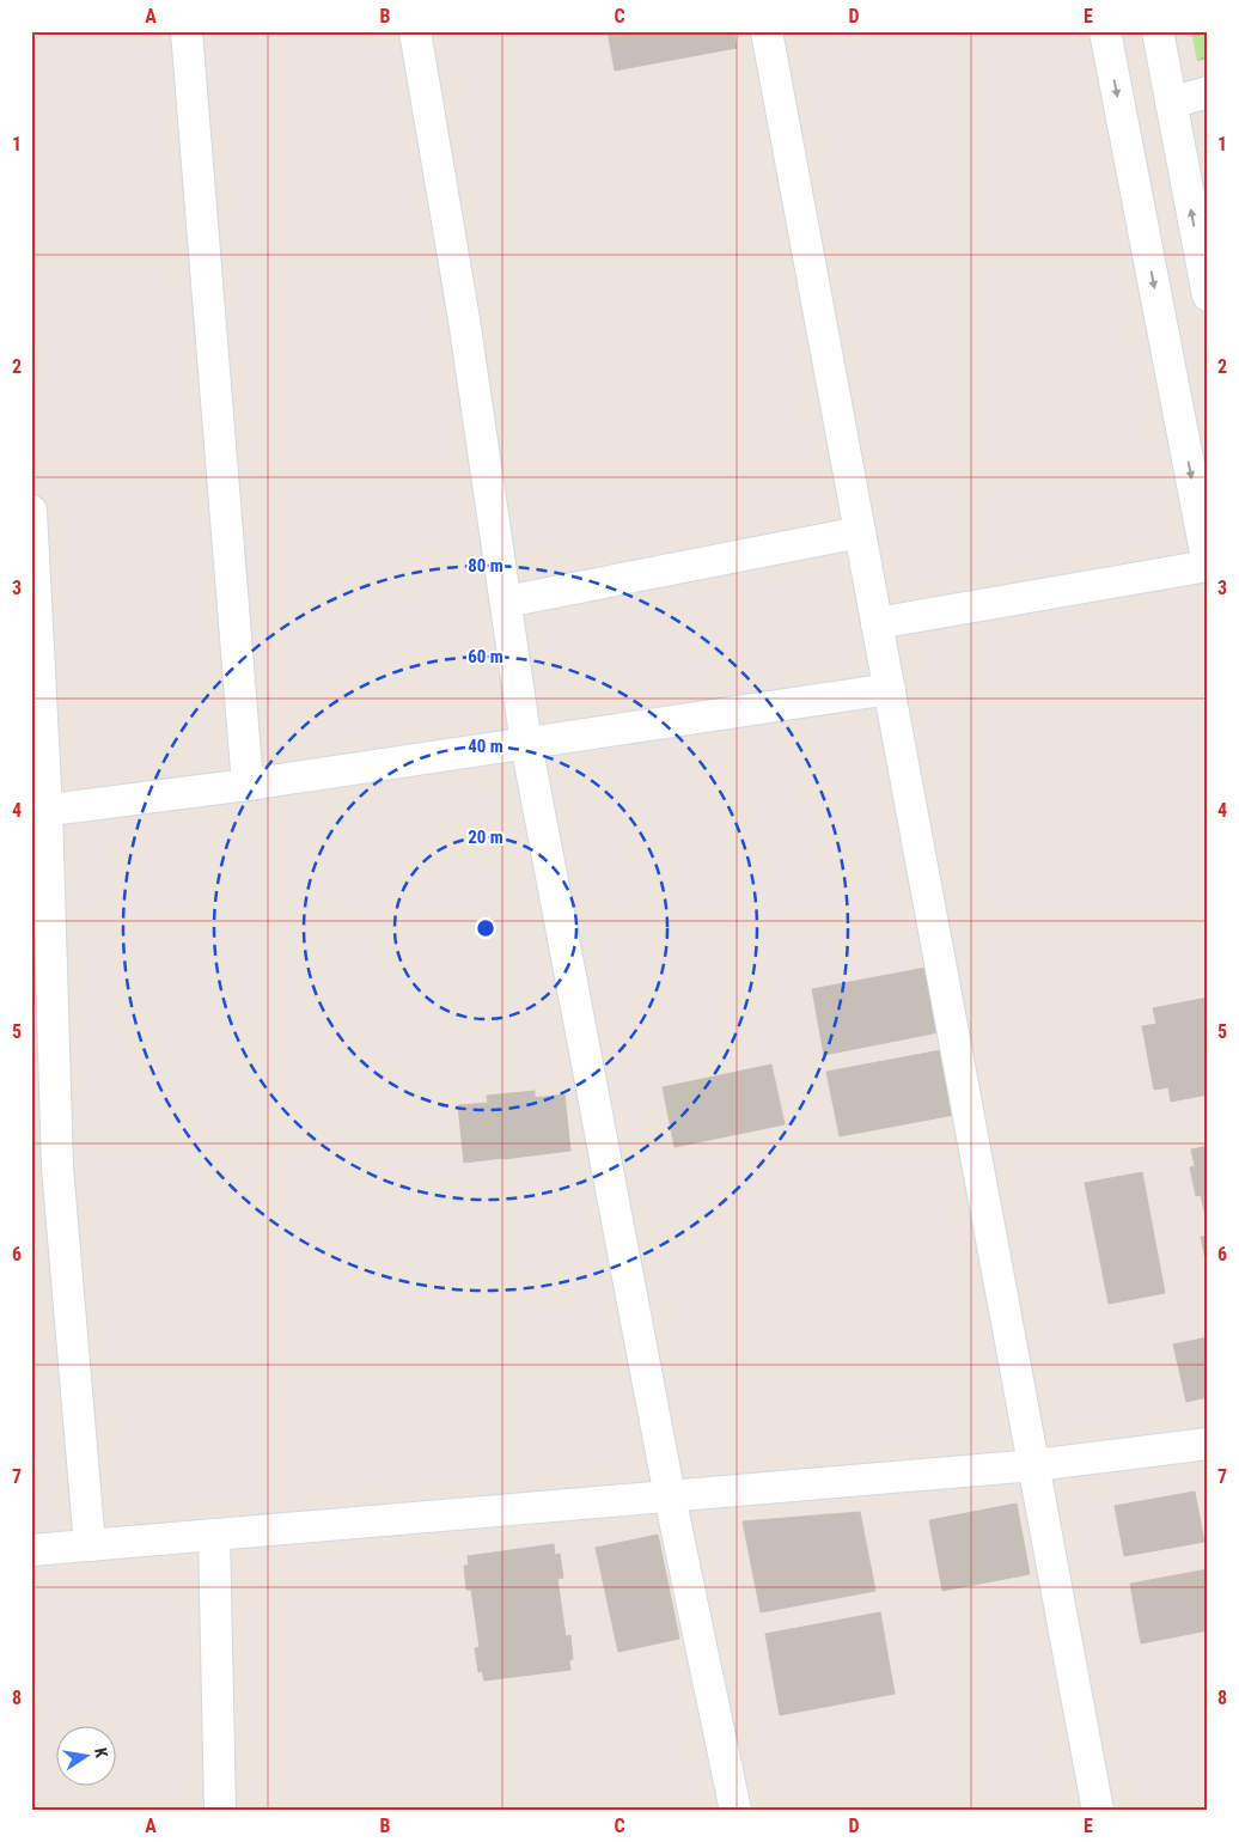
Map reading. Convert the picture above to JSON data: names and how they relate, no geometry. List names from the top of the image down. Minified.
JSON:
{"north":"right","grid":{"columns":["A","B","C","D","E"],"rows":["1","2","3","4","5","6","7","8"]},"rings":["80 m","60 m","40 m","20 m"]}
